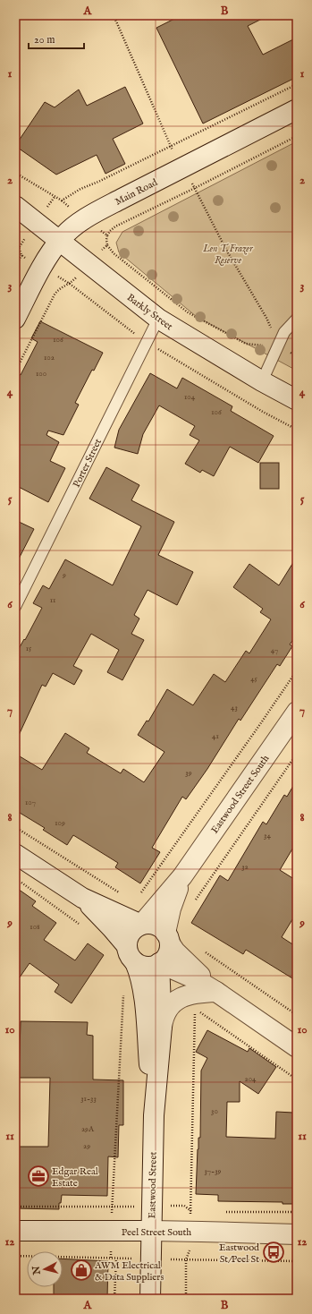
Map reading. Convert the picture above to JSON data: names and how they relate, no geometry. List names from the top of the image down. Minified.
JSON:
{"streets":{"street":["Main Road","Barkly Street","Eastwood Street South","Eastwood Street","Peel Street South"],"lane":["Porter Street"]},"crossings":[["Main Road","Barkly Street"],["Barkly Street","Porter Street"],["Eastwood Street South","Eastwood Street"],["Eastwood Street","Peel Street South"]],"parks":["Len T Frazer Reserve"],"places":{"office":["Edgar Real Estate"],"bus stop":["Eastwood St/Peel St"],"shop":["AWM Electrical & Data Suppliers"]},"house_numbers":["106","102","100","104","106","9","11","15","47","45","43","41","39","107","109","34","32","108","204","31-33","30","29A","29","37-39"],"scale_bar":"20 m","north":"left","grid":{"columns":["A","B"],"rows":["1","2","3","4","5","6","7","8","9","10","11","12"]}}
